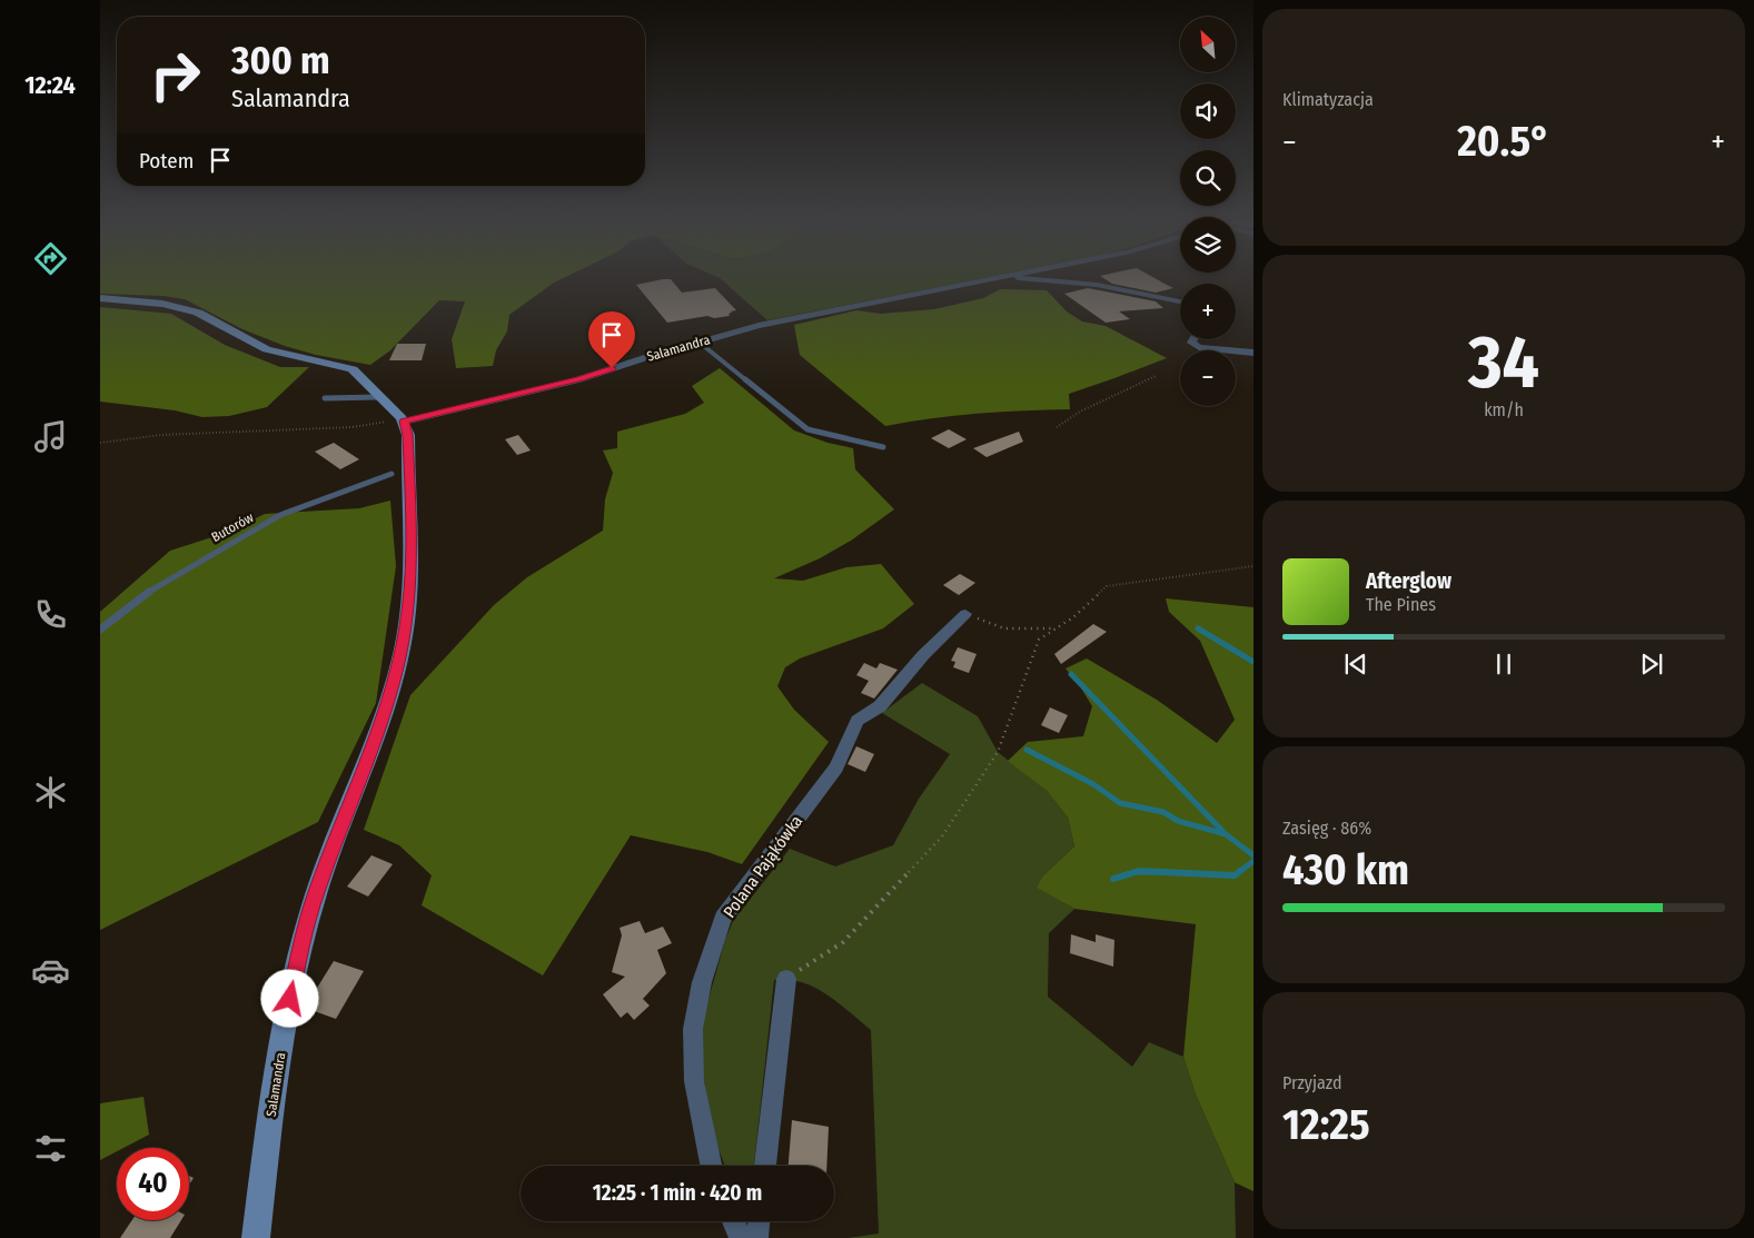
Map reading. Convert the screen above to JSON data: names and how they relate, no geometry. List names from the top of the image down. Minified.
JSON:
{"streets":{"street":["Salamandra","Polana Pająkówka"],"lane":["Butorów"]},"crossings":[["Salamandra","Butorów"]],"north":"top left","page":{"tabs":"12:24","tile":["Klimatyzacja",["34","km/h"],["Zasięg · 86%","430 km"],["Przyjazd","12:25"]],"map_buttons":["+","−"],"turn":["300 m","Salamandra"],"heat":["−","20.5°","+"],"then":"Potem","song":["Afterglow","The Pines"],"limit":"40","trip":"12:25 · 1 min · 420 m"}}
